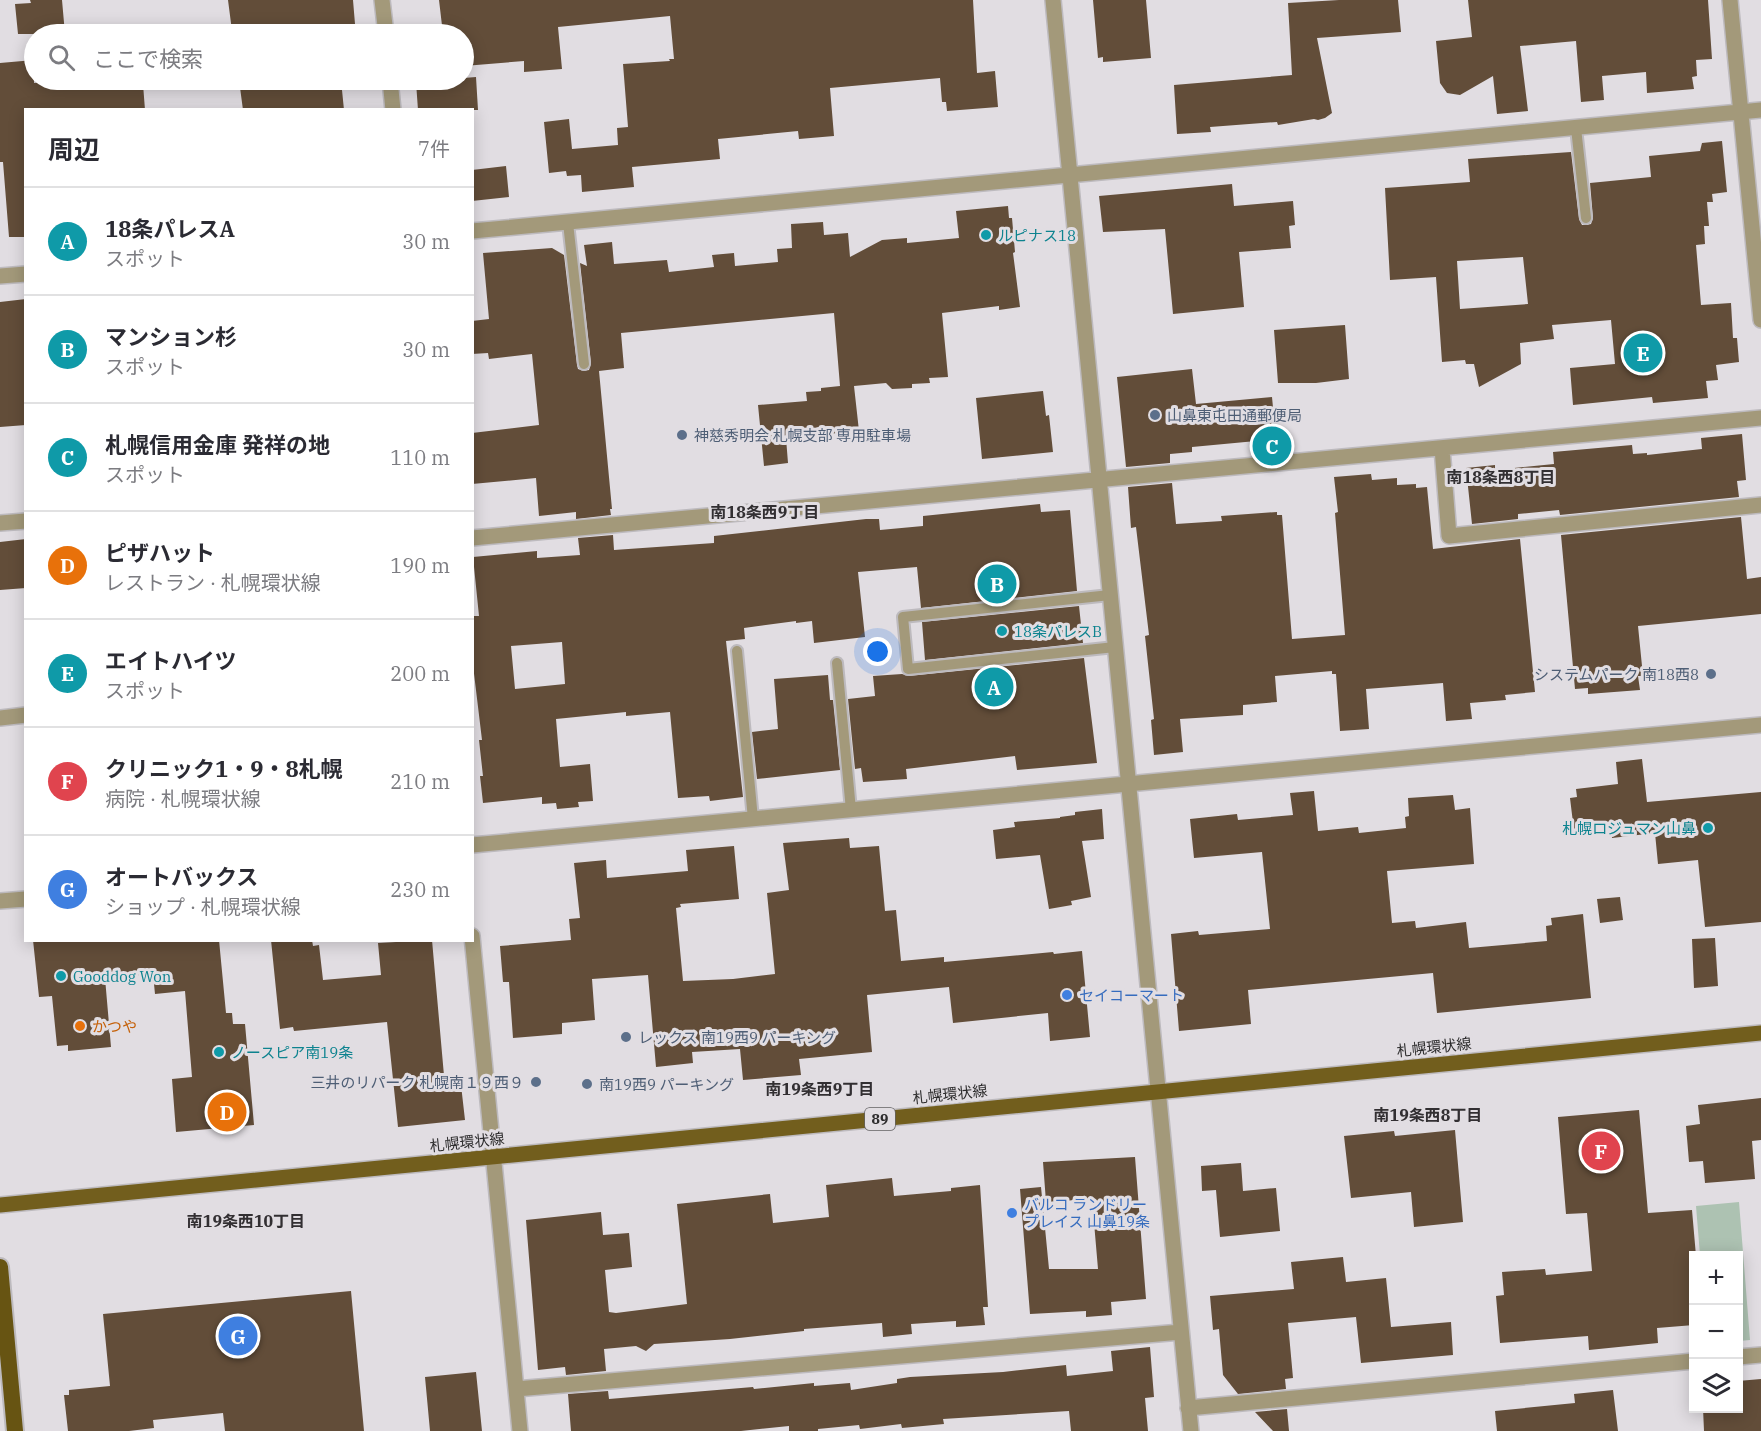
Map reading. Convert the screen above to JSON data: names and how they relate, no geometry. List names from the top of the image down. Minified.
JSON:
{"streets":{"main road":["札幌環状線","89"]},"districts":["南18条西8丁目","南18条西9丁目","南19条西9丁目","南19条西8丁目","南19条西10丁目"],"places":["ルピナス18","山鼻東屯田通郵便局","神慈秀明会 札幌支部 専用駐車場","18条パレスB","システムパーク 南18西8","札幌ロジュマン山鼻","Gooddog Won","セイコーマート","かつや","レックス 南19西9 パーキング","ノースピア南19条","三井のリパーク 札幌南１９西９","南19西9 パーキング","バルコ ランドリー プレイス 山鼻19条"],"page":{"search":"ここで検索","heading":["周辺","7件"],"list":[{"mark":"A","name":"18条パレスA","note":"スポット","value":"30 m"},{"mark":"B","name":"マンション杉","note":"スポット","value":"30 m"},{"mark":"C","name":"札幌信用金庫 発祥の地","note":"スポット","value":"110 m"},{"mark":"D","name":"ピザハット","note":"レストラン · 札幌環状線","value":"190 m"},{"mark":"E","name":"エイトハイツ","note":"スポット","value":"200 m"},{"mark":"F","name":"クリニック1・9・8札幌","note":"病院 · 札幌環状線","value":"210 m"},{"mark":"G","name":"オートバックス","note":"ショップ · 札幌環状線","value":"230 m"}],"pins":["E","C","B","A","D","F","G"],"map_buttons":["+","−"]}}
